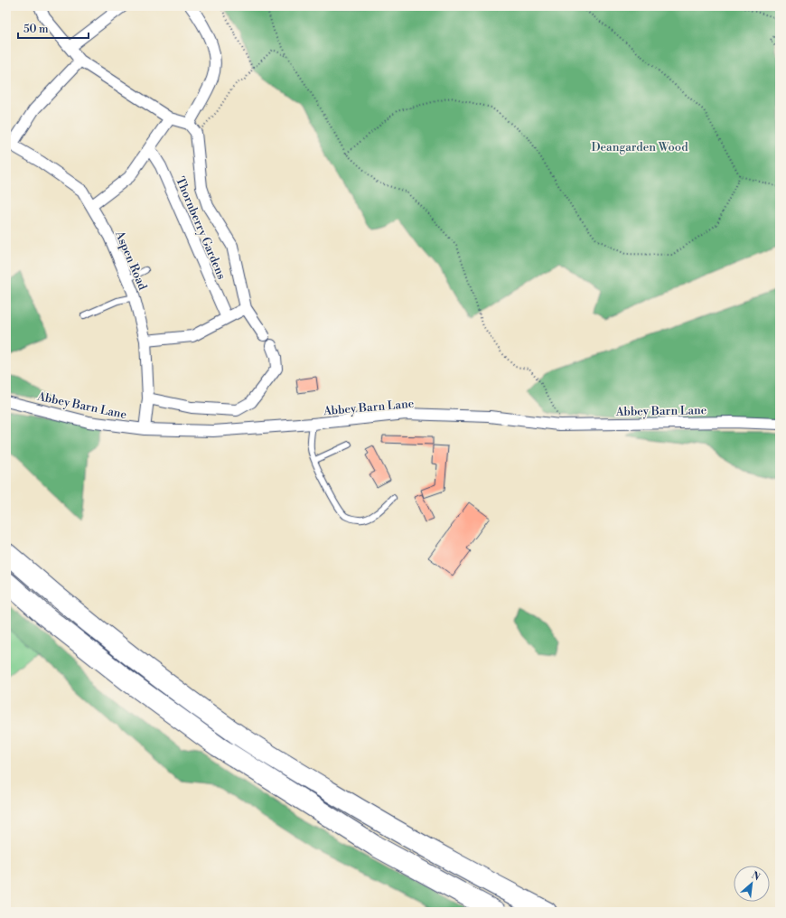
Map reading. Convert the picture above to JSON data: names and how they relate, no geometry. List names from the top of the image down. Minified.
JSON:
{"streets":{"street":["Thornberry Gardens","Aspen Road","Abbey Barn Lane"]},"crossings":[["Aspen Road","Abbey Barn Lane"]],"parks":["Deangarden Wood"],"scale_bar":"50 m","north":"top right"}
